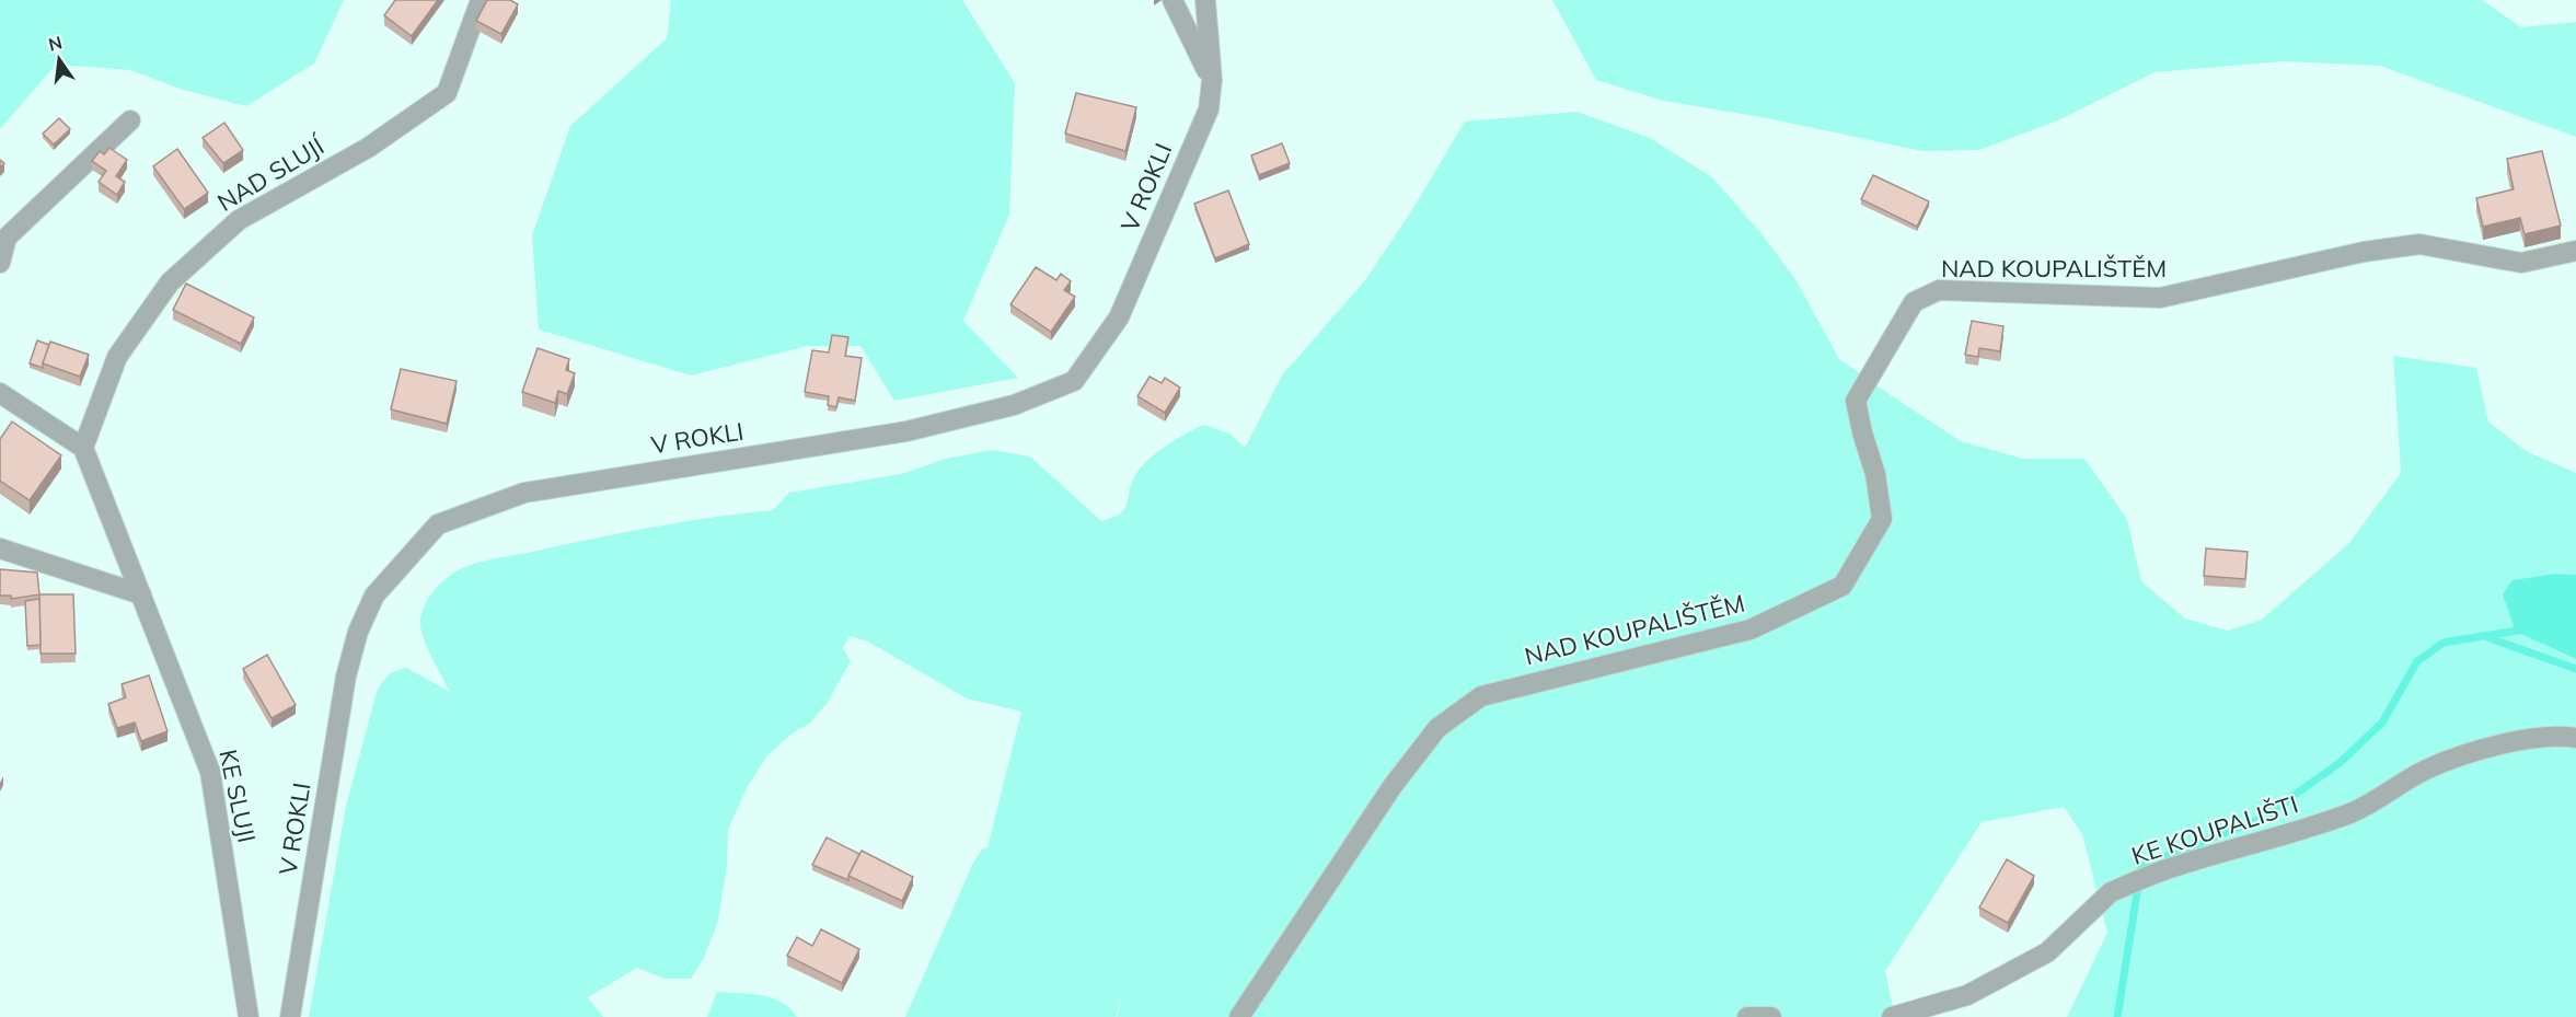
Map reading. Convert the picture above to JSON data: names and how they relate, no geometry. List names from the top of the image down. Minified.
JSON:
{"streets":{"street":["NAD SLUJÍ","V ROKLI","NAD KOUPALIŠTĚM","KE SLUJI","KE KOUPALIŠTI"]},"crossings":[["NAD SLUJÍ","KE SLUJI"]],"north":"top"}
